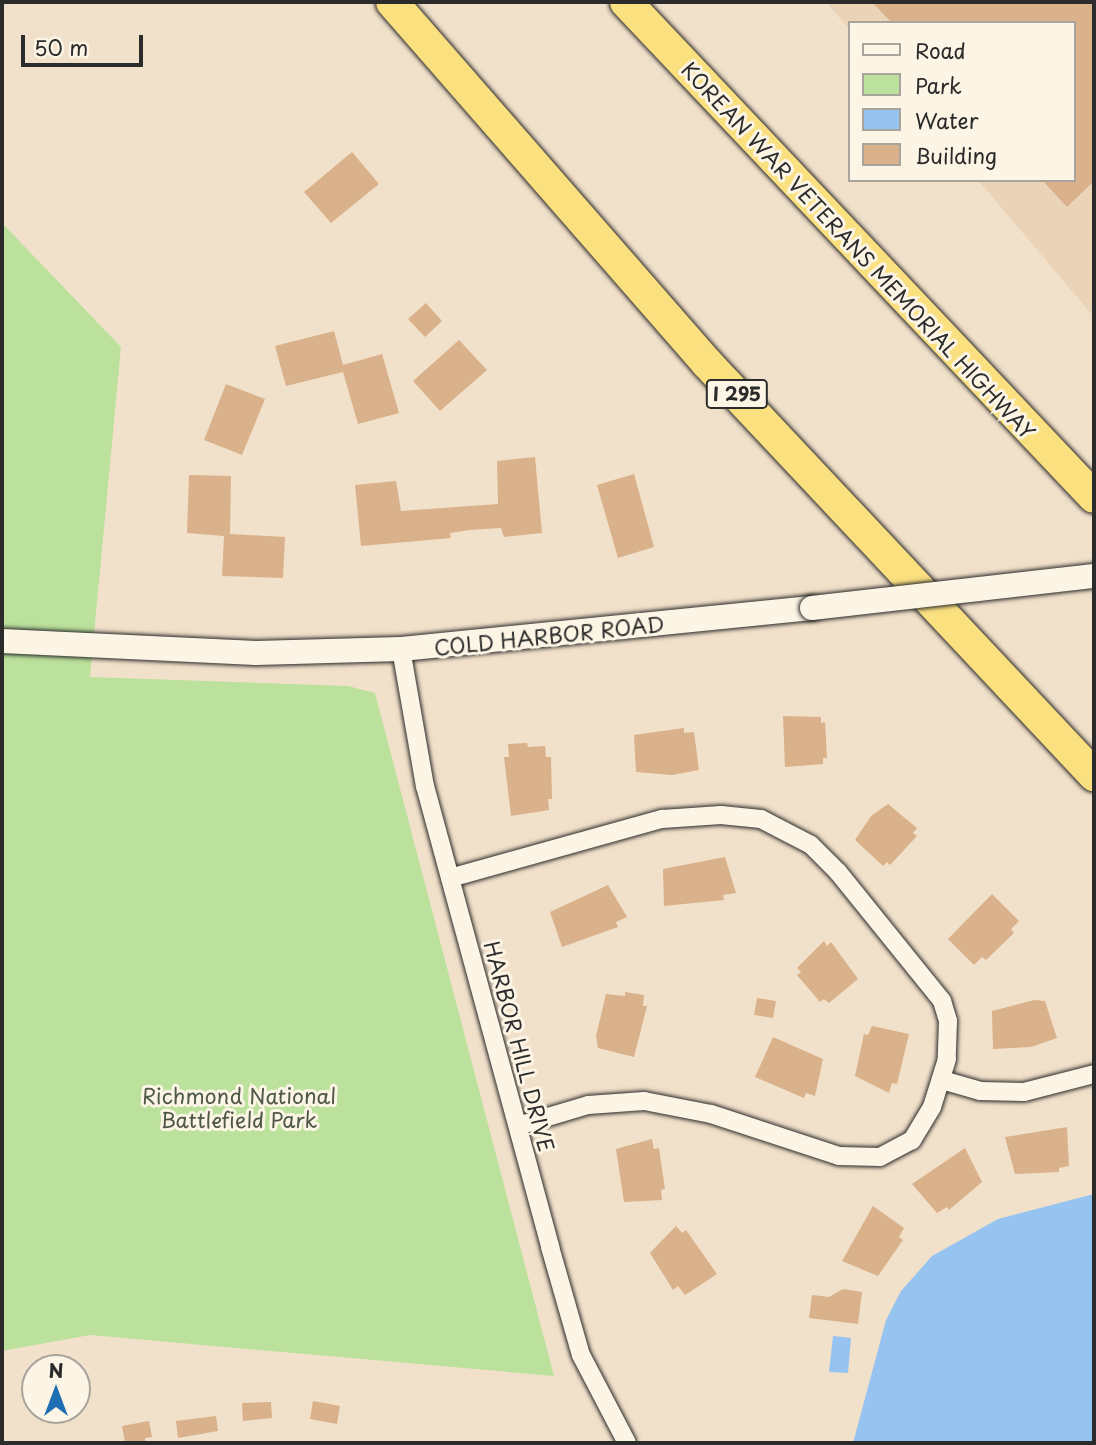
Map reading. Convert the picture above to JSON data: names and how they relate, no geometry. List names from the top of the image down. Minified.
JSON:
{"streets":{"highway":["KOREAN WAR VETERANS MEMORIAL HIGHWAY","I 295"],"main road":["COLD HARBOR ROAD"],"street":["HARBOR HILL DRIVE"]},"crossings":[["COLD HARBOR ROAD","HARBOR HILL DRIVE"]],"parks":["Richmond National Battlefield Park"],"legend":["Road","Park","Water","Building"],"scale_bar":"50 m","north":"top"}
